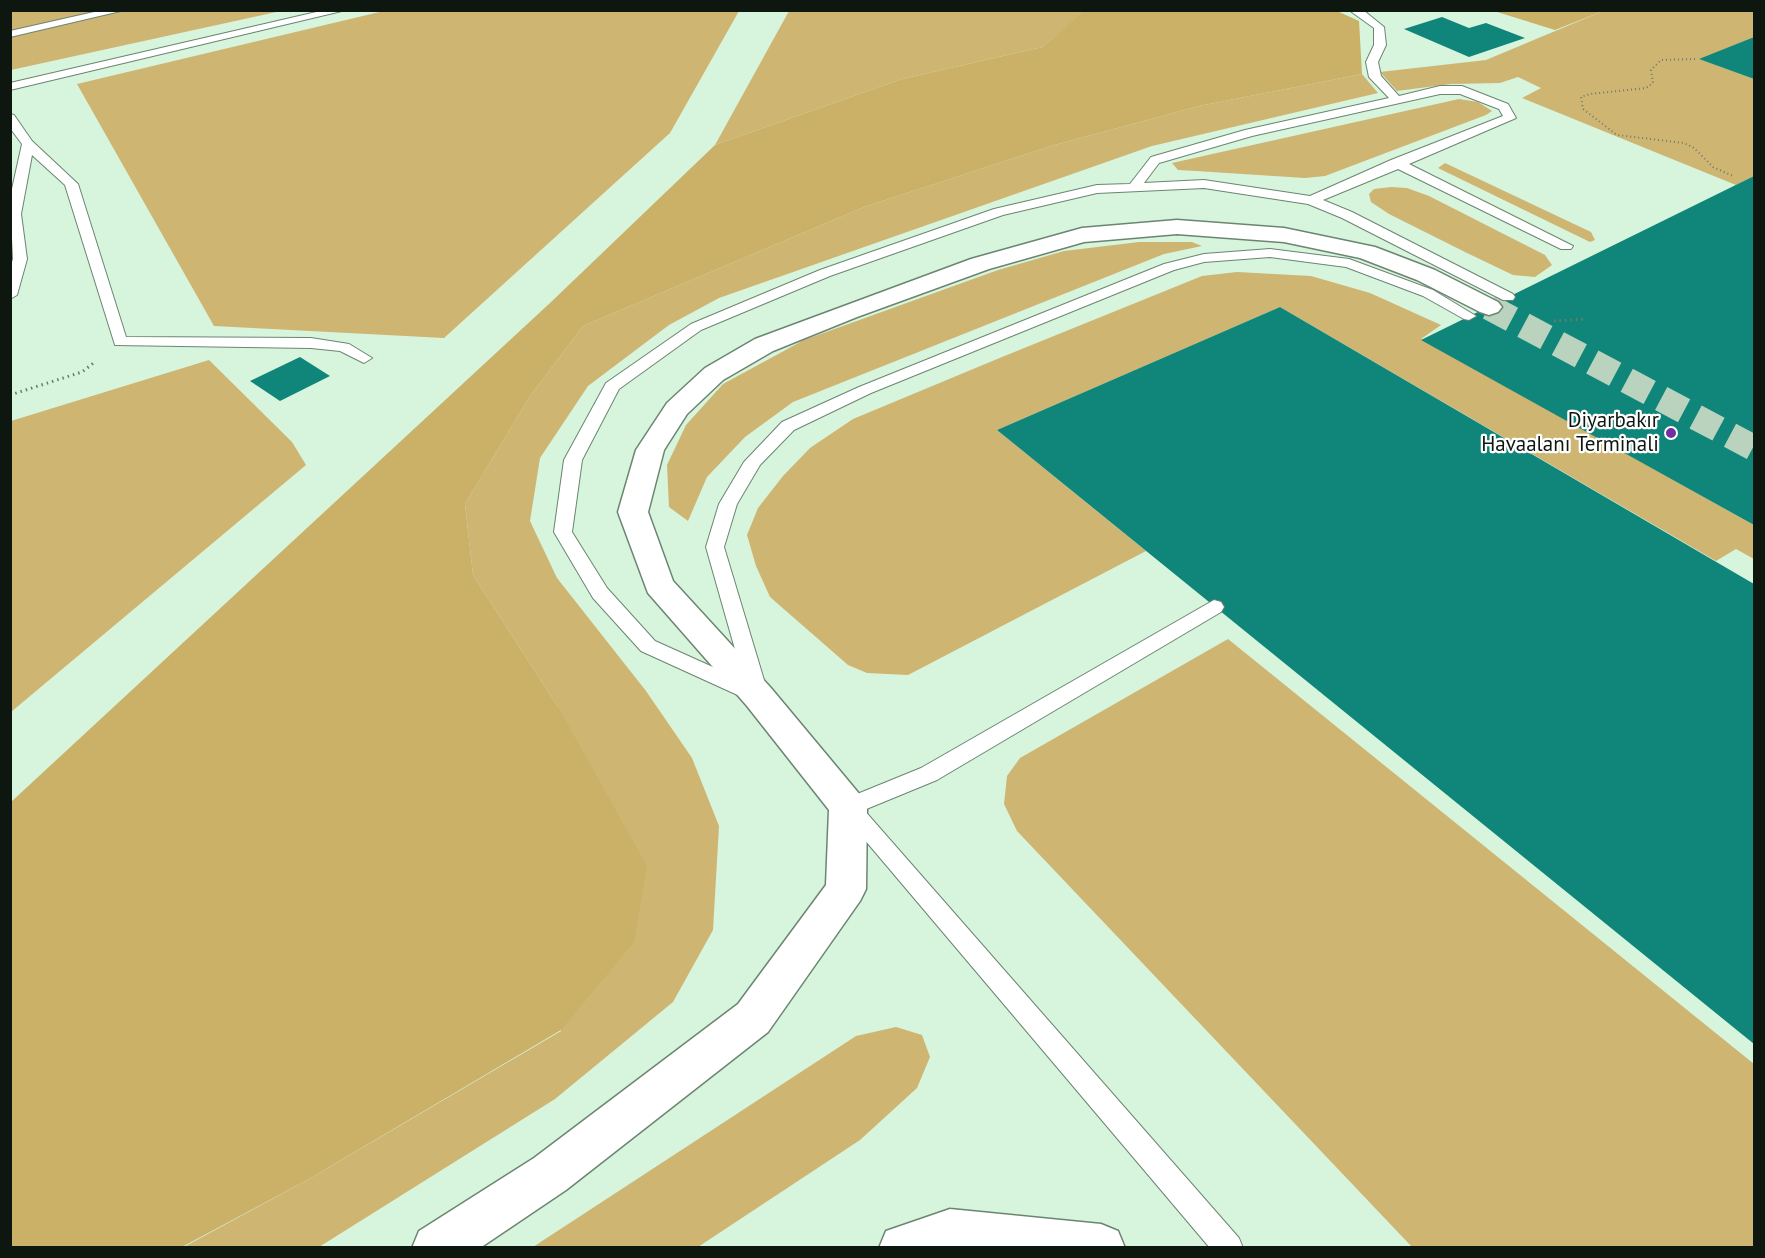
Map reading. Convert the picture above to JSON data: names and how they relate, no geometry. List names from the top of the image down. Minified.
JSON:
{"places":["Diyarbakır Havaalanı Terminali"]}
